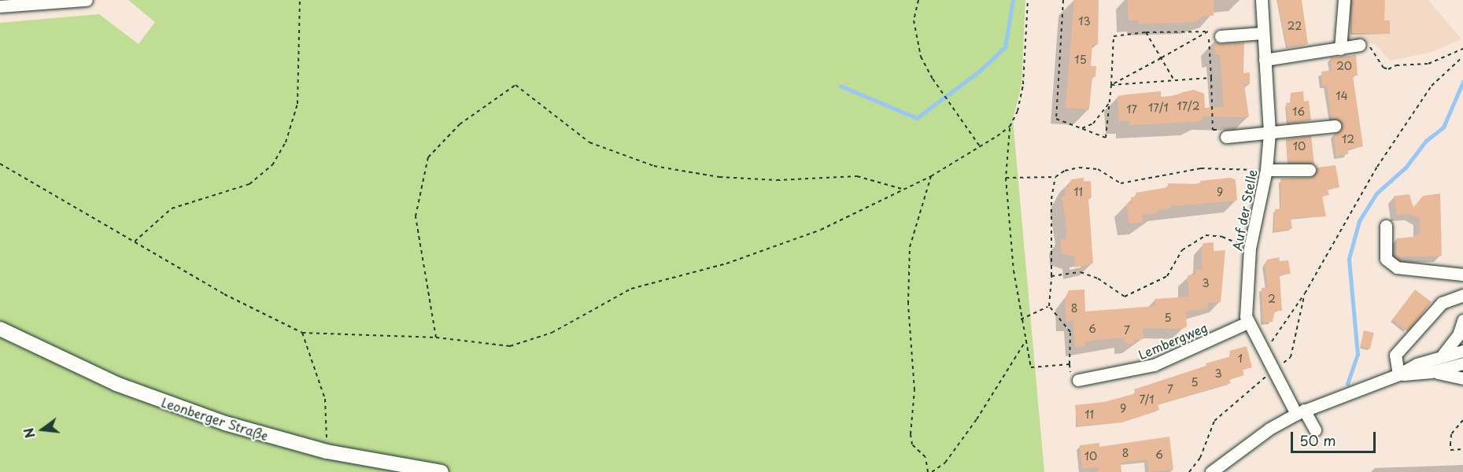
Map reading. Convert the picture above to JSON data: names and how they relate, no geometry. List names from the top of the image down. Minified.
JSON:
{"streets":{"main road":["Leonberger Straße"],"street":["Auf der Stelle","Lembergweg"]},"crossings":[["Auf der Stelle","Lembergweg"]],"house_numbers":["13","22","15","20","14","17/2","17/1","17","16","12","10","11","9","3","2","8","5","6","7","1","3","5","7","7/1","9","11","8","6","10"],"scale_bar":"50 m","north":"left"}
